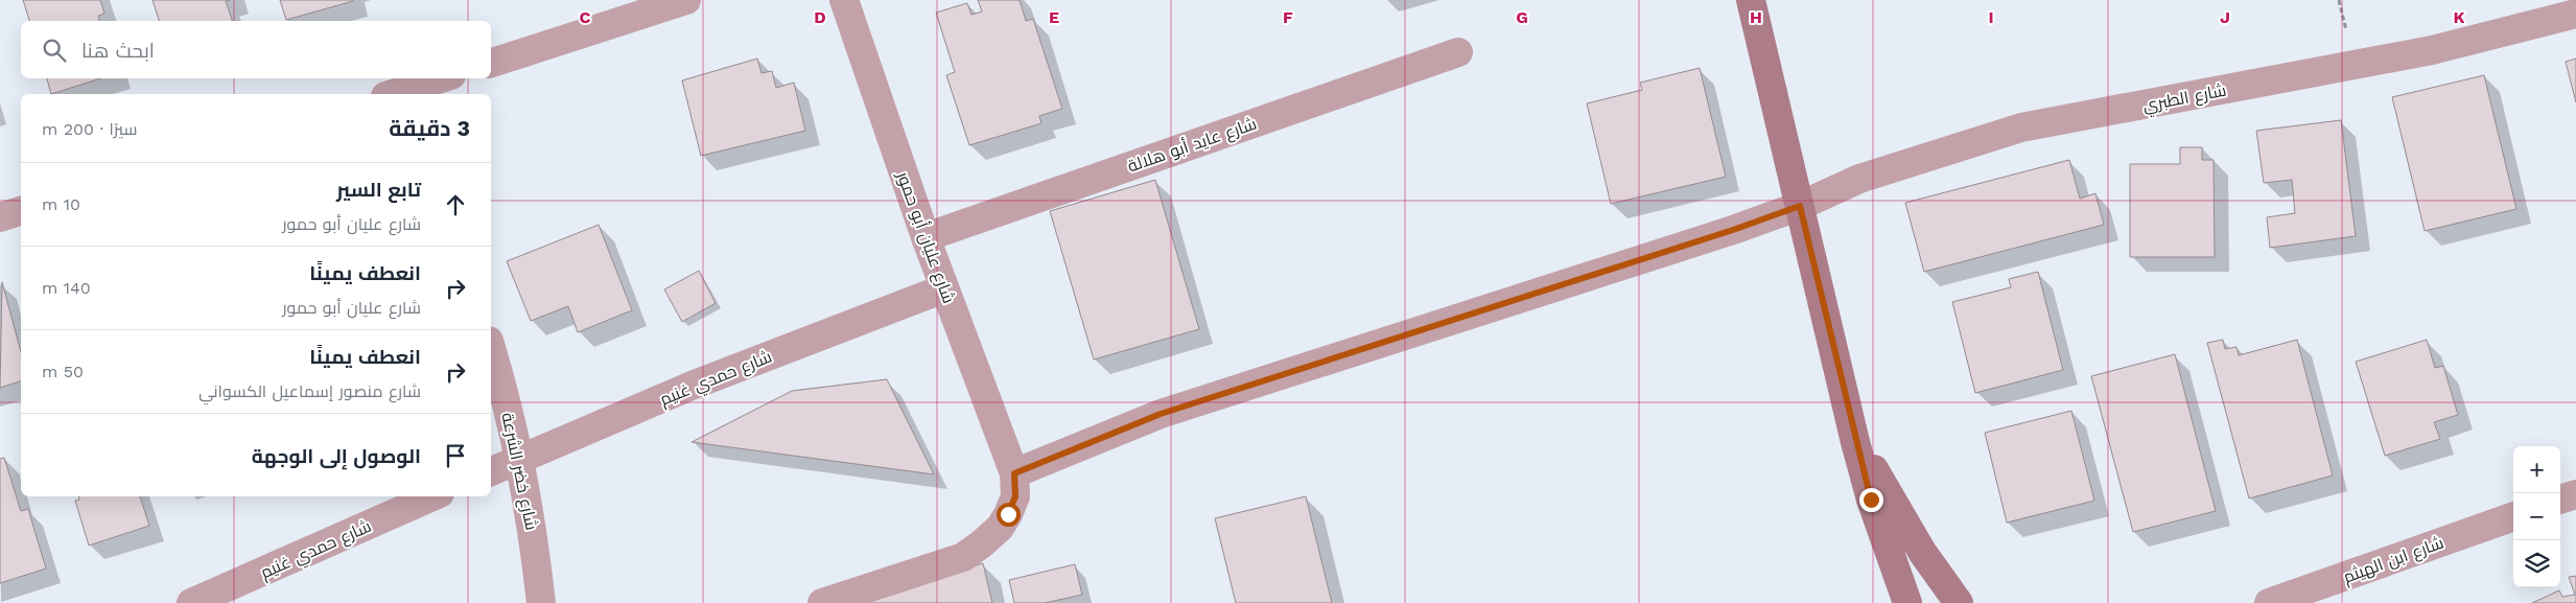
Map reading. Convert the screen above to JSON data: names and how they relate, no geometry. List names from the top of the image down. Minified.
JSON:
{"streets":{"street":["شارع الطبري","شارع عايد أبو هلالة","شارع عليان أبو حمور","شارع حمدي غنيم","شارع خضر الشرعة","شارع ابن الهيثم"]},"crossings":[["شارع عايد أبو هلالة","شارع عليان أبو حمور"],["شارع عليان أبو حمور","شارع حمدي غنيم"],["شارع حمدي غنيم","شارع خضر الشرعة"]],"page":{"search":"ابحث هنا","heading":["3 دقيقة","سيرًا · 200 m"],"list":[["تابع السير","شارع عليان أبو حمور","10 m"],["انعطف يمينًا","شارع عليان أبو حمور","140 m"],["انعطف يمينًا","شارع منصور إسماعيل الكسواني","50 m"],"الوصول إلى الوجهة"],"map_buttons":["+","−"]},"grid":{"columns":["C","D","E","F","G","H","I","J","K"]}}
